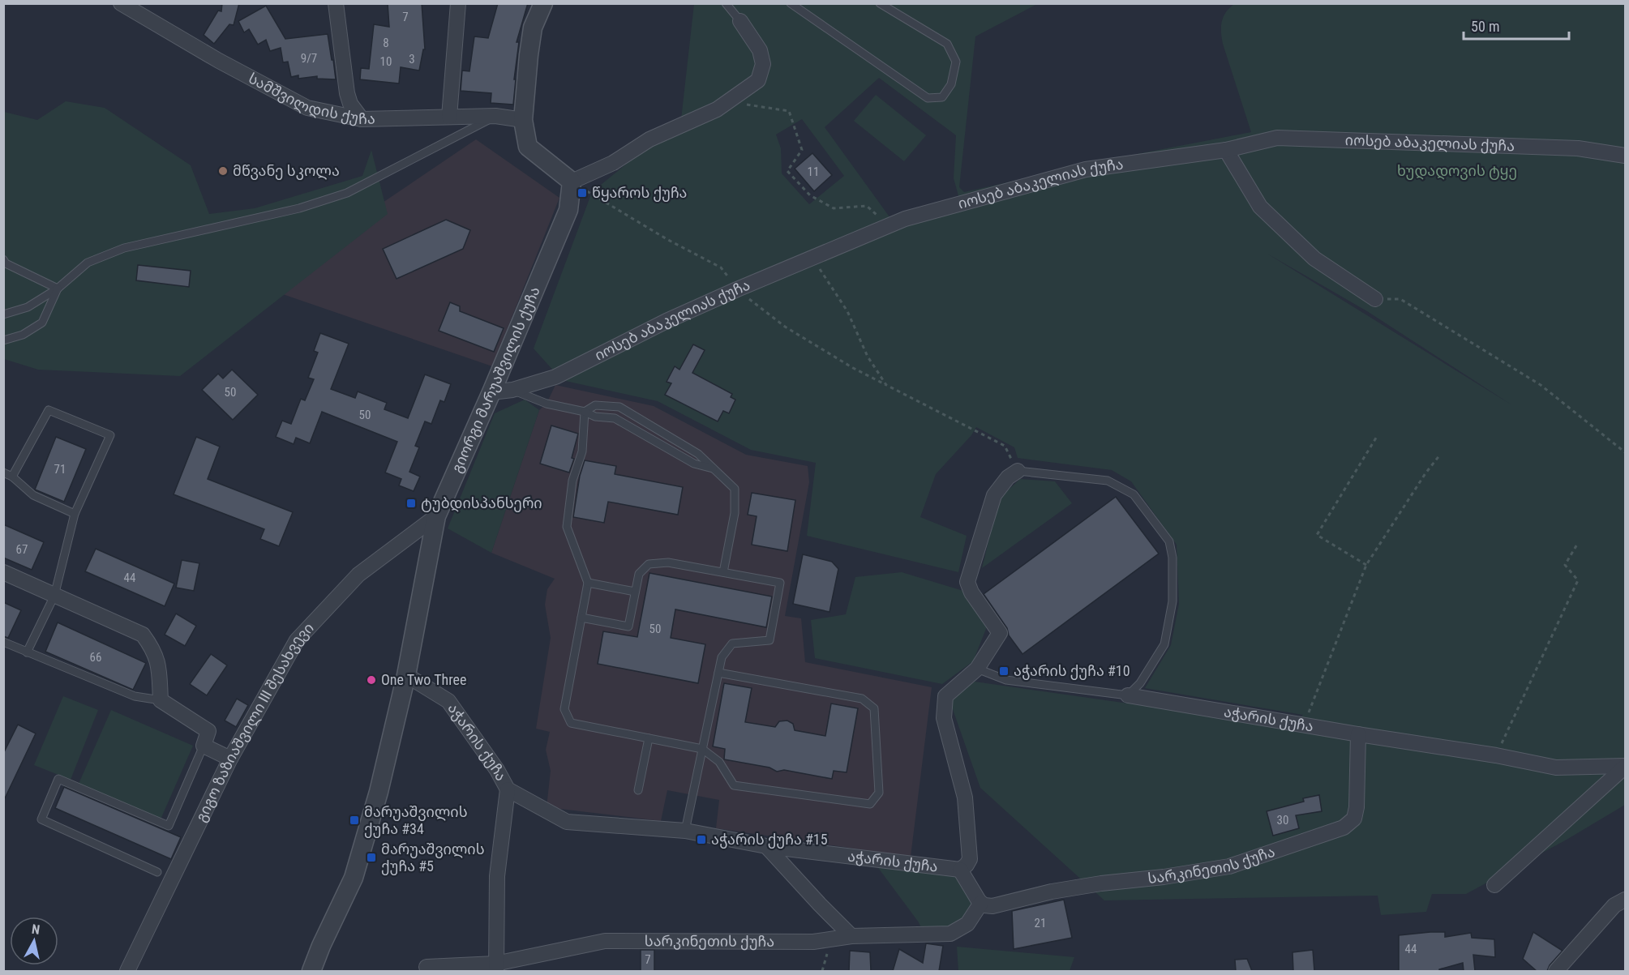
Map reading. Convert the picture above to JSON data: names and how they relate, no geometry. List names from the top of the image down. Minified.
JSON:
{"streets":{"street":["სამშვილდის ქუჩა","იოსებ აბაკელიას ქუჩა","გიორგი მარუაშვილის ქუჩა","აჭარის ქუჩა","გიგო ზაზიაშვილი III შესახვევი","სარკინეთის ქუჩა"]},"crossings":[["იოსებ აბაკელიას ქუჩა","გიორგი მარუაშვილის ქუჩა"],["გიორგი მარუაშვილის ქუჩა","აჭარის ქუჩა"],["გიორგი მარუაშვილის ქუჩა","გიგო ზაზიაშვილი III შესახვევი"],["აჭარის ქუჩა","სარკინეთის ქუჩა"]],"parks":["ხუდადოვის ტყე"],"places":{"other":["მწვანე სკოლა","One Two Three"],"transit":["წყაროს ქუჩა","ტუბდისპანსერი","აჭარის ქუჩა #10","მარუაშვილის ქუჩა #34","აჭარის ქუჩა #15","მარუაშვილის ქუჩა #5"]},"house_numbers":["7","8","9/7","3","10","11","50","50","71","67","44","50","66","30","21","44","7"],"scale_bar":"50 m","north":"top"}
